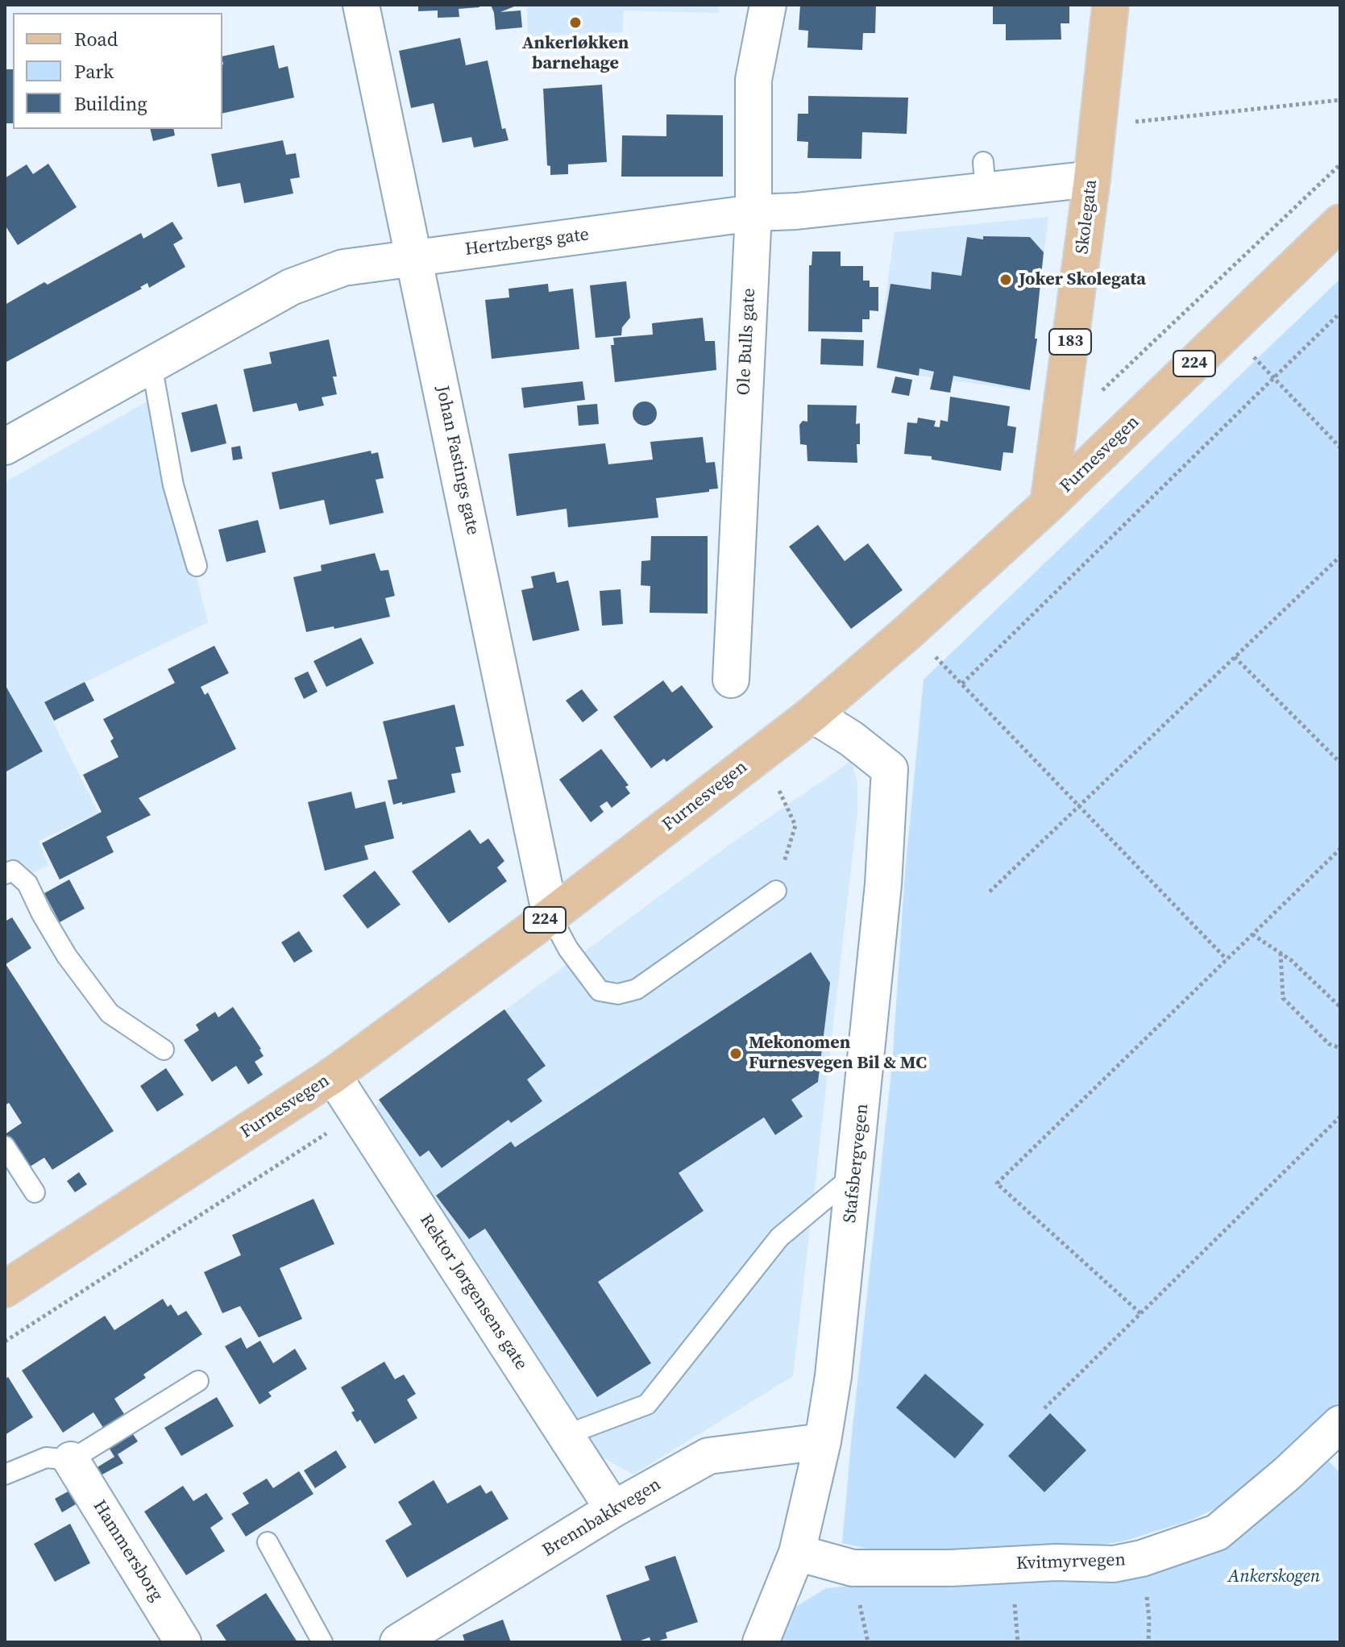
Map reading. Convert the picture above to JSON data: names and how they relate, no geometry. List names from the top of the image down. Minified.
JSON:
{"streets":{"main road":["Skolegata","183","224","Furnesvegen"],"street":["Hertzbergs gate","Ole Bulls gate","Johan Fastings gate","Stafsbergvegen","Rektor Jørgensens gate","Brennbakkvegen","Hammersborg","Kvitmyrvegen"]},"crossings":[["Skolegata","Hertzbergs gate"],["Skolegata","Furnesvegen"],["Hertzbergs gate","Ole Bulls gate"],["Hertzbergs gate","Johan Fastings gate"],["Furnesvegen","Johan Fastings gate"],["Furnesvegen","Stafsbergvegen"],["Furnesvegen","Rektor Jørgensens gate"],["Stafsbergvegen","Brennbakkvegen"],["Stafsbergvegen","Kvitmyrvegen"],["Rektor Jørgensens gate","Brennbakkvegen"]],"parks":["Ankerskogen"],"places":["Ankerløkken barnehage","Joker Skolegata","Mekonomen Furnesvegen Bil & MC"],"legend":["Road","Park","Building"]}
